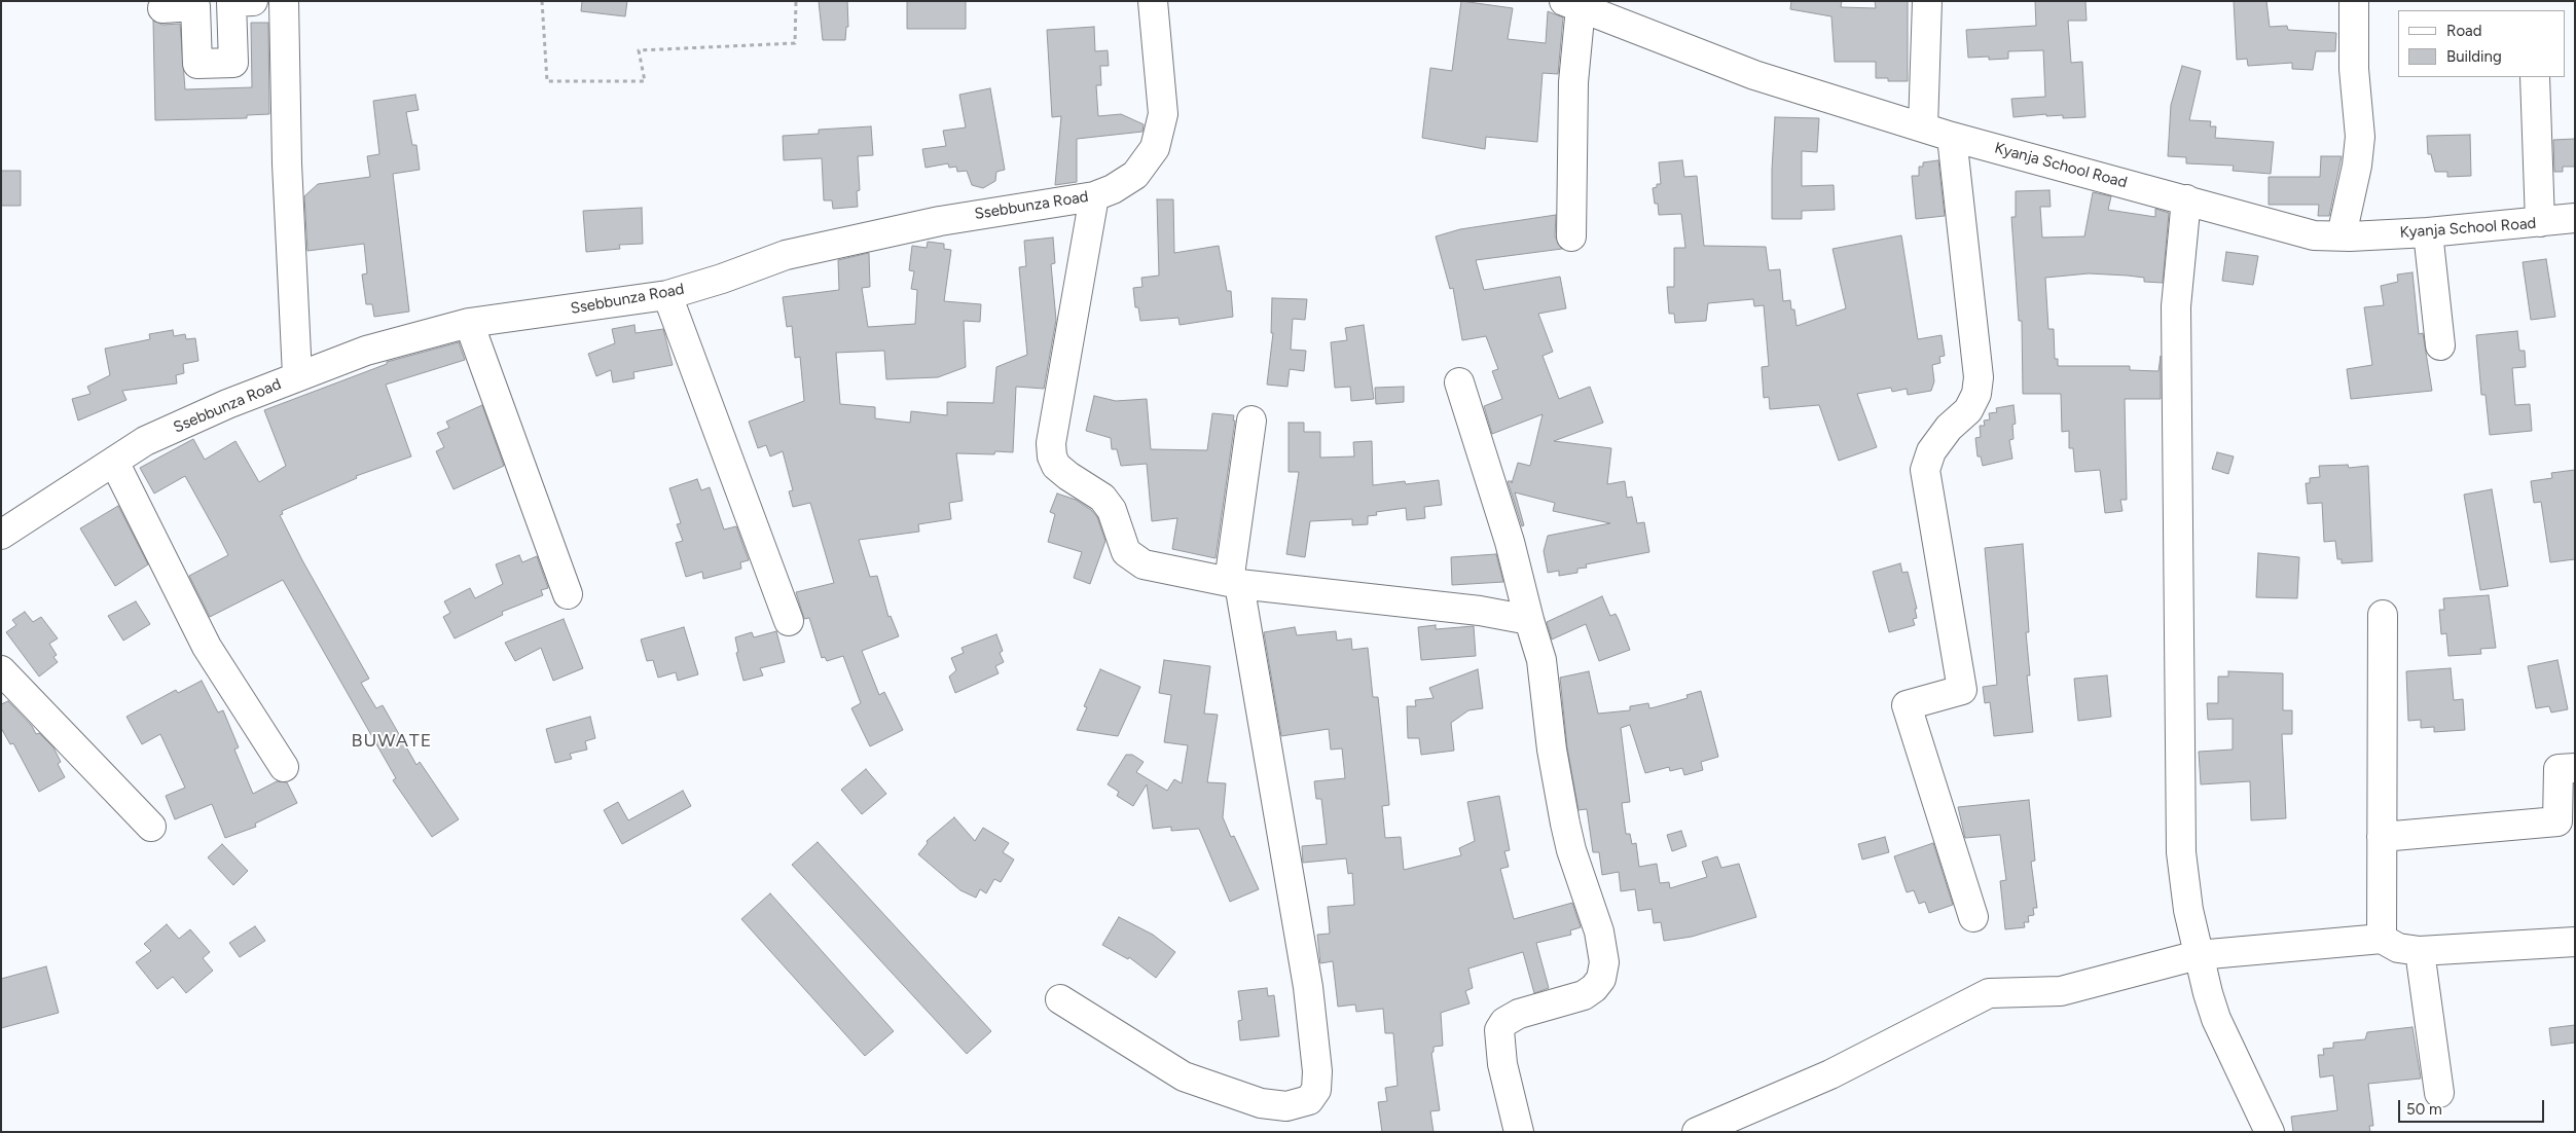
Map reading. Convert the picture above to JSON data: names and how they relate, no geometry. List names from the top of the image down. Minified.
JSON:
{"streets":{"street":["Kyanja School Road","Ssebbunza Road"]},"districts":["BUWATE"],"legend":["Road","Building"],"scale_bar":"50 m"}
